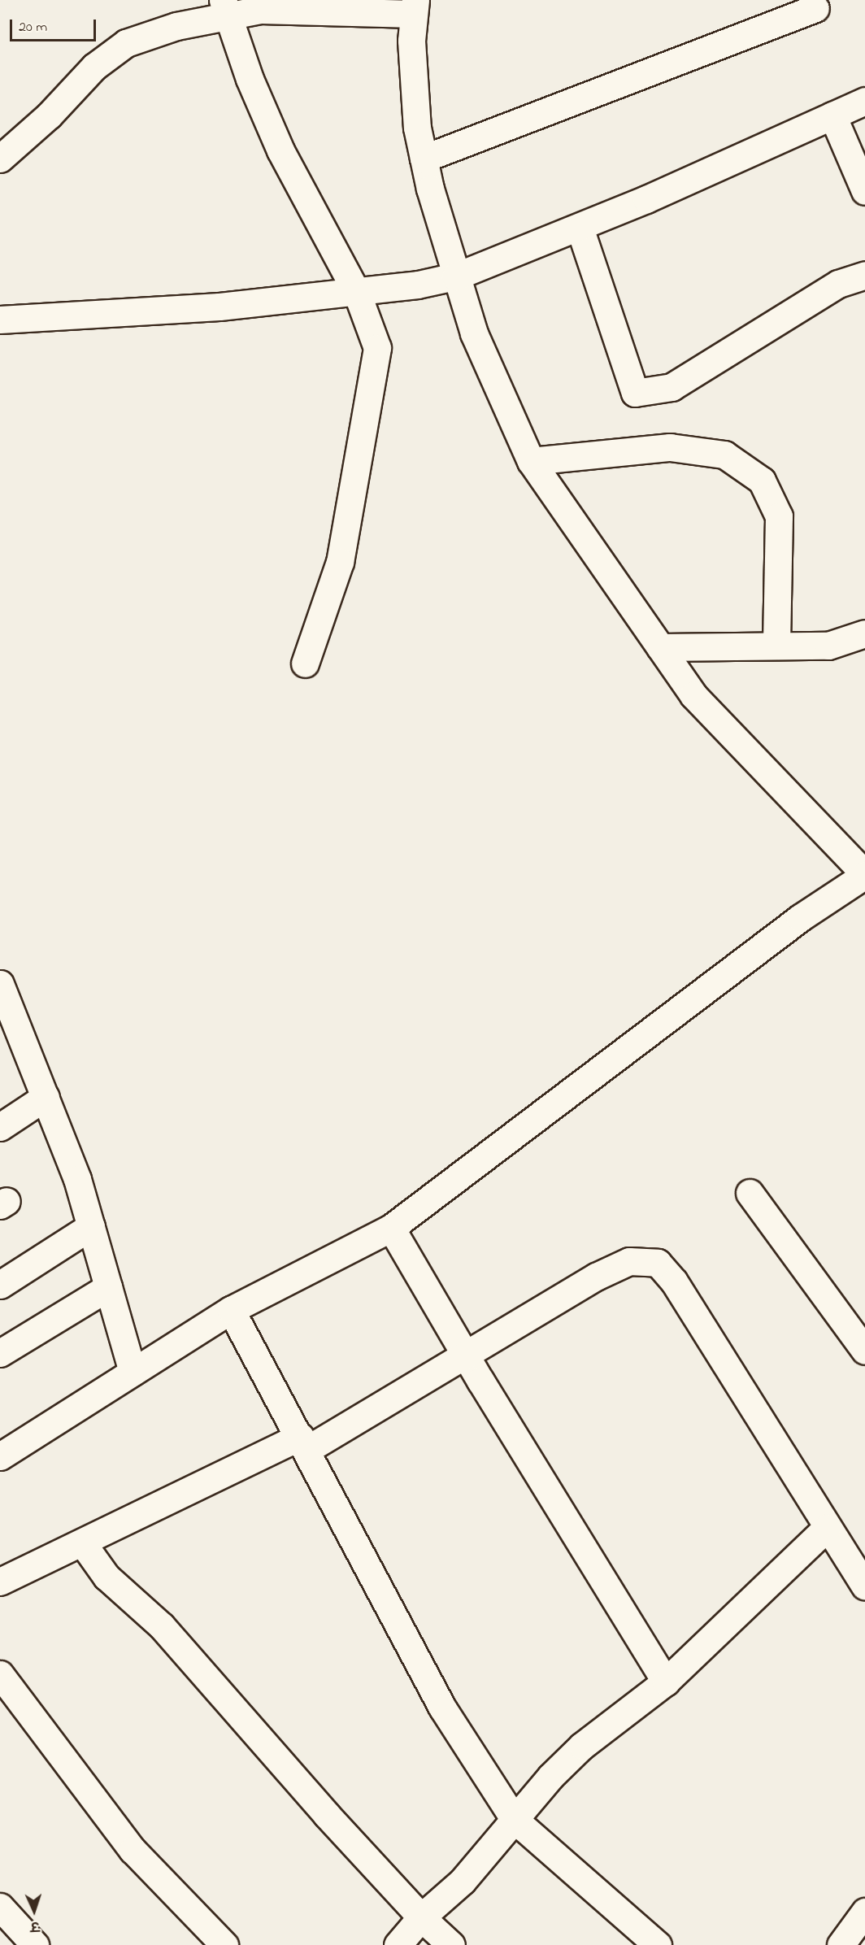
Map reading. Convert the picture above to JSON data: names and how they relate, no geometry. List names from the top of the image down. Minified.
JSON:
{"scale_bar":"20 m","north":"bottom"}
